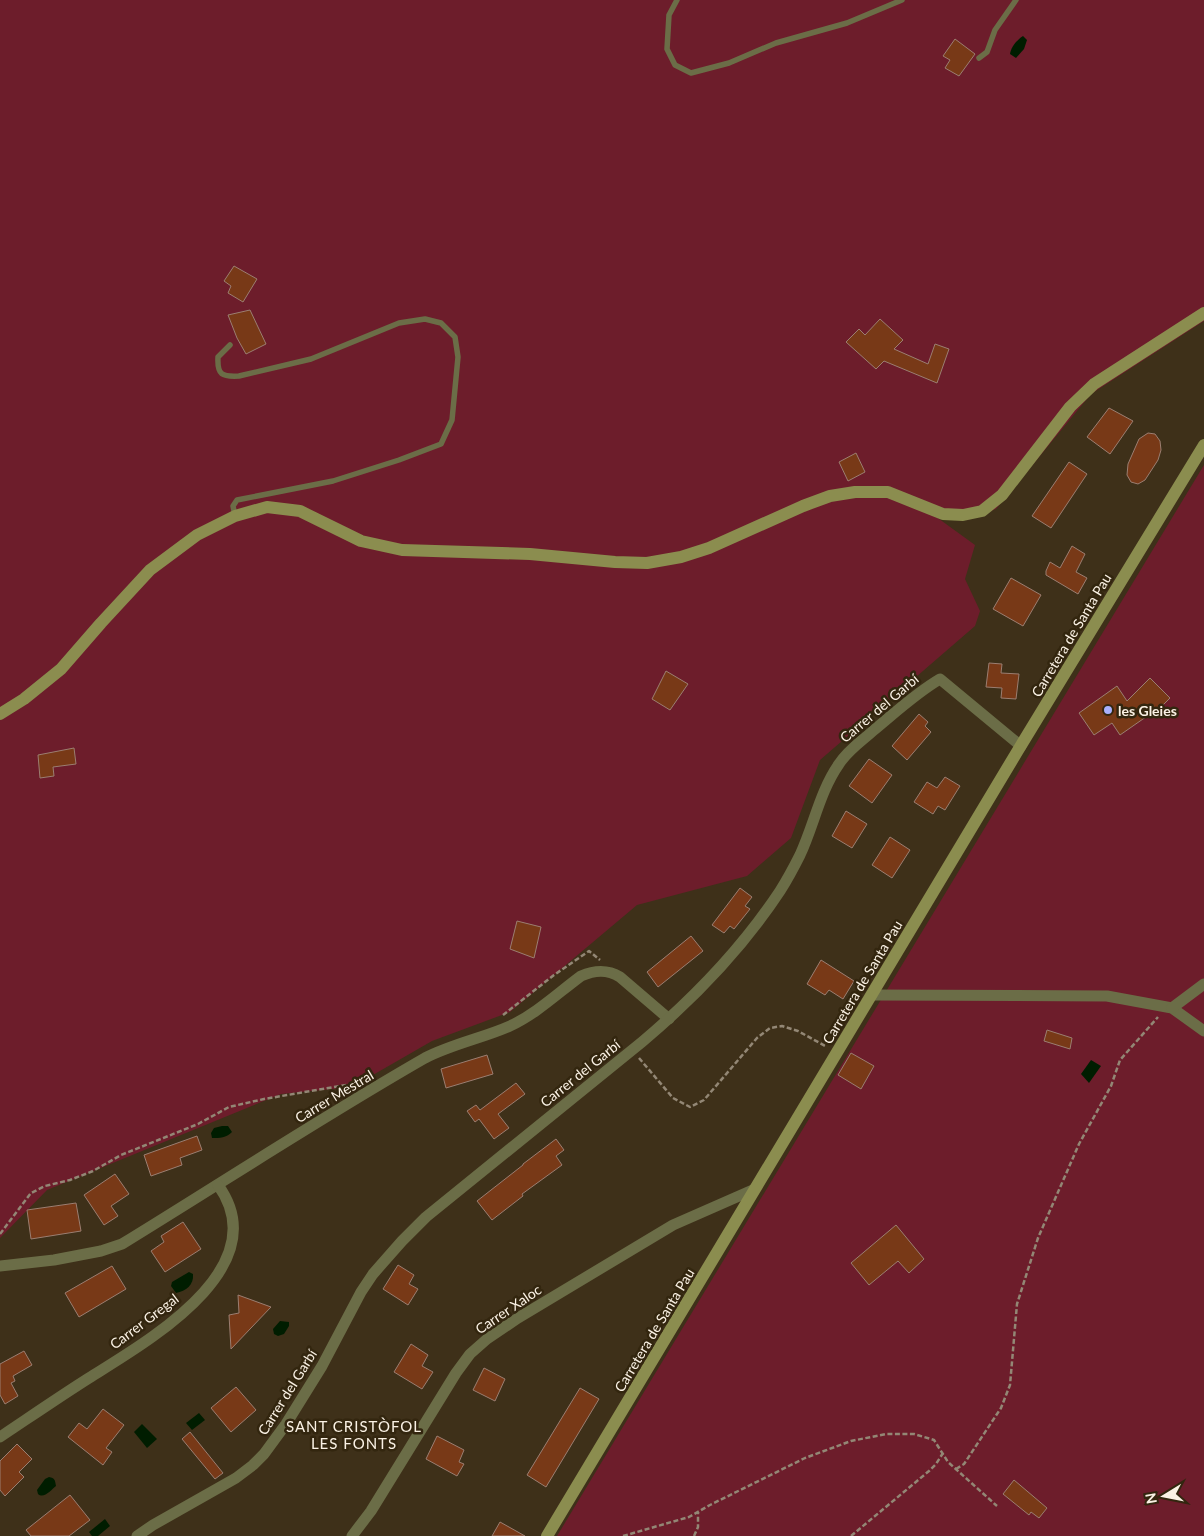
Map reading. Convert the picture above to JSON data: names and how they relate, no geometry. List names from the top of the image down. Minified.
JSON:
{"streets":{"street":["Carretera de Santa Pau","Carrer del Garbí","Carrer Mestral","Carrer Xaloc","Carrer Gregal"]},"crossings":[["Carretera de Santa Pau","Carrer del Garbí"],["Carretera de Santa Pau","Carrer Xaloc"],["Carrer Mestral","Carrer Gregal"]],"districts":["SANT CRISTÒFOL LES FONTS"],"places":["les Gleies"],"north":"left"}
